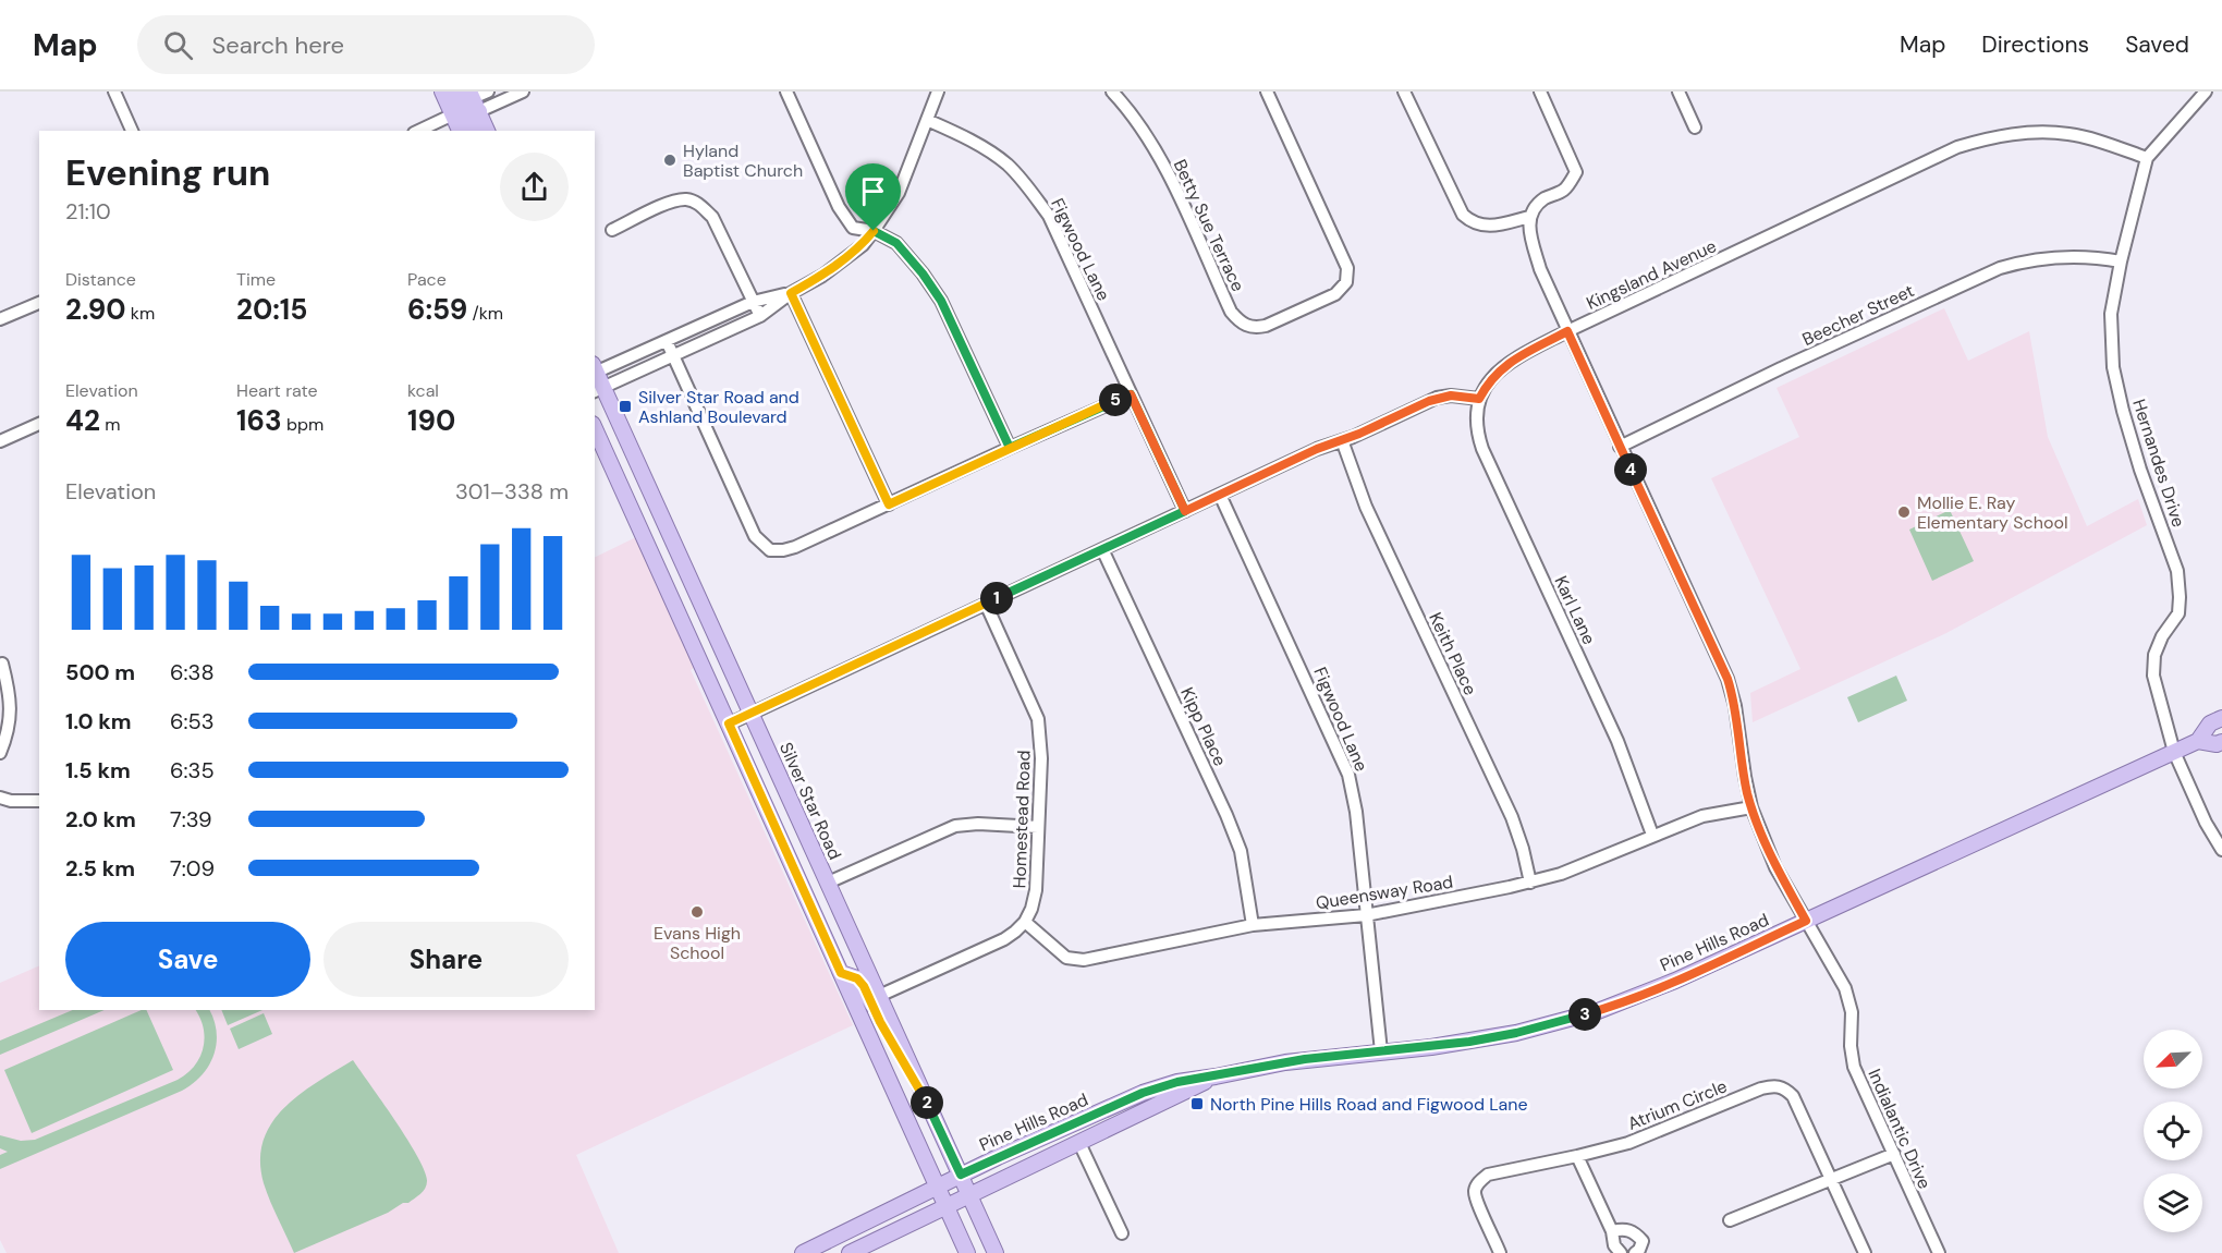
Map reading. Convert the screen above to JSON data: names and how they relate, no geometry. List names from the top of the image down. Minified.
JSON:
{"streets":{"main road":["Silver Star Road","Pine Hills Road"],"street":["Betty Sue Terrace","Figwood Lane","Kingsland Avenue","Beecher Street","Hernandes Drive","Karl Lane","Keith Place","Kipp Place","Homestead Road","Queensway Road","Atrium Circle","Indialantic Drive"]},"crossings":[["Figwood Lane","Queensway Road"],["Figwood Lane","Pine Hills Road"],["Kingsland Avenue","Hernandes Drive"],["Kingsland Avenue","Karl Lane"],["Kingsland Avenue","Indialantic Drive"],["Beecher Street","Hernandes Drive"],["Beecher Street","Indialantic Drive"],["Hernandes Drive","Pine Hills Road"],["Karl Lane","Queensway Road"],["Keith Place","Queensway Road"],["Kipp Place","Queensway Road"],["Silver Star Road","Pine Hills Road"],["Homestead Road","Queensway Road"],["Queensway Road","Indialantic Drive"],["Pine Hills Road","Indialantic Drive"]],"places":{"other":["Hyland Baptist Church","Mollie E. Ray Elementary School","Evans High School"],"transit":["Silver Star Road and Ashland Boulevard","North Pine Hills Road and Figwood Lane"]},"north":"bottom left","page":{"header":"Map","search":"Search here","nav":["Map","Directions","Saved"],"heading":["Evening run","21:10"],"stats":[["Distance","2.90 km"],["Time","20:15"],["Pace","6:59 /km"],["Elevation","42 m"],["Heart rate","163 bpm"],["kcal","190"]],"pins":["5","4","1","3","2"],"chart":["Elevation","301–338 m"],"list":[{"name":"500 m","note":"6:38"},{"name":"1.0 km","note":"6:53"},{"name":"1.5 km","note":"6:35"},{"name":"2.0 km","note":"7:39"},{"name":"2.5 km","note":"7:09"}],"buttons":["Save","Share"]}}
